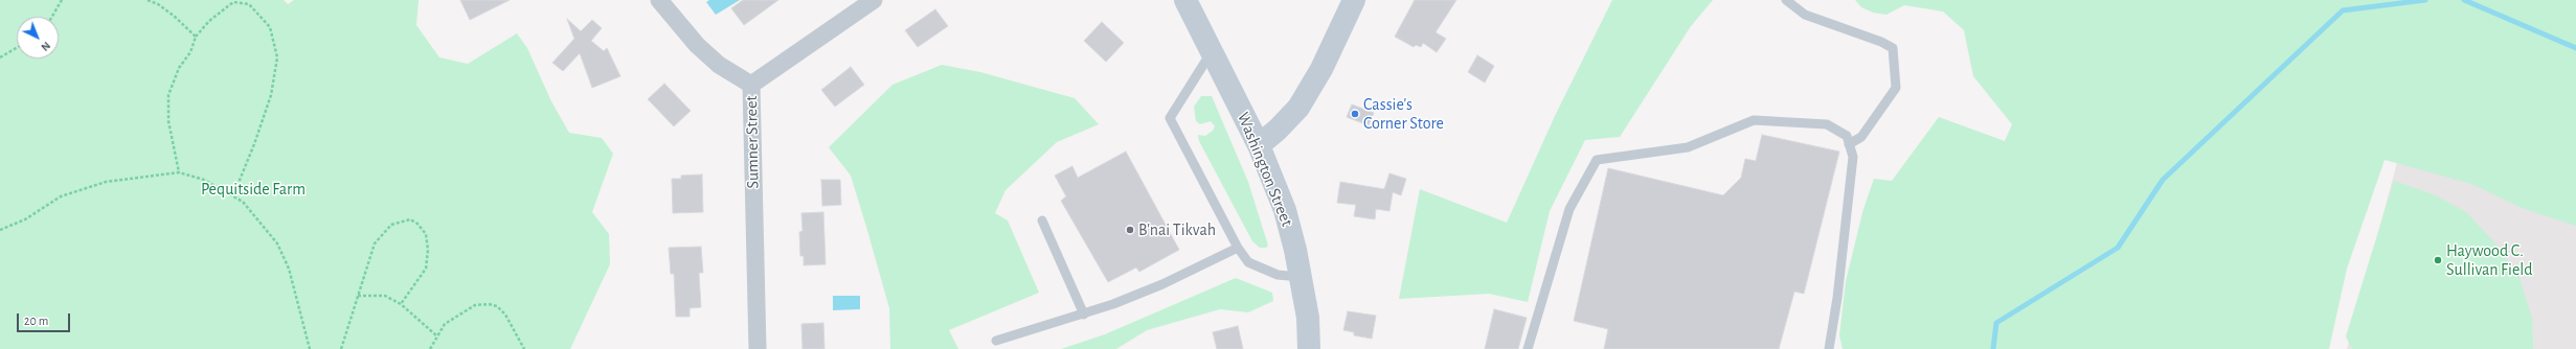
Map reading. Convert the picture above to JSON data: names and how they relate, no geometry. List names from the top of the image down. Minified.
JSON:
{"streets":{"main road":["Washington Street"],"street":["Sumner Street"]},"parks":["Pequitside Farm"],"places":["Cassie's Corner Store","B'nai Tikvah","Haywood C. Sullivan Field"],"scale_bar":"20 m","north":"bottom right"}
